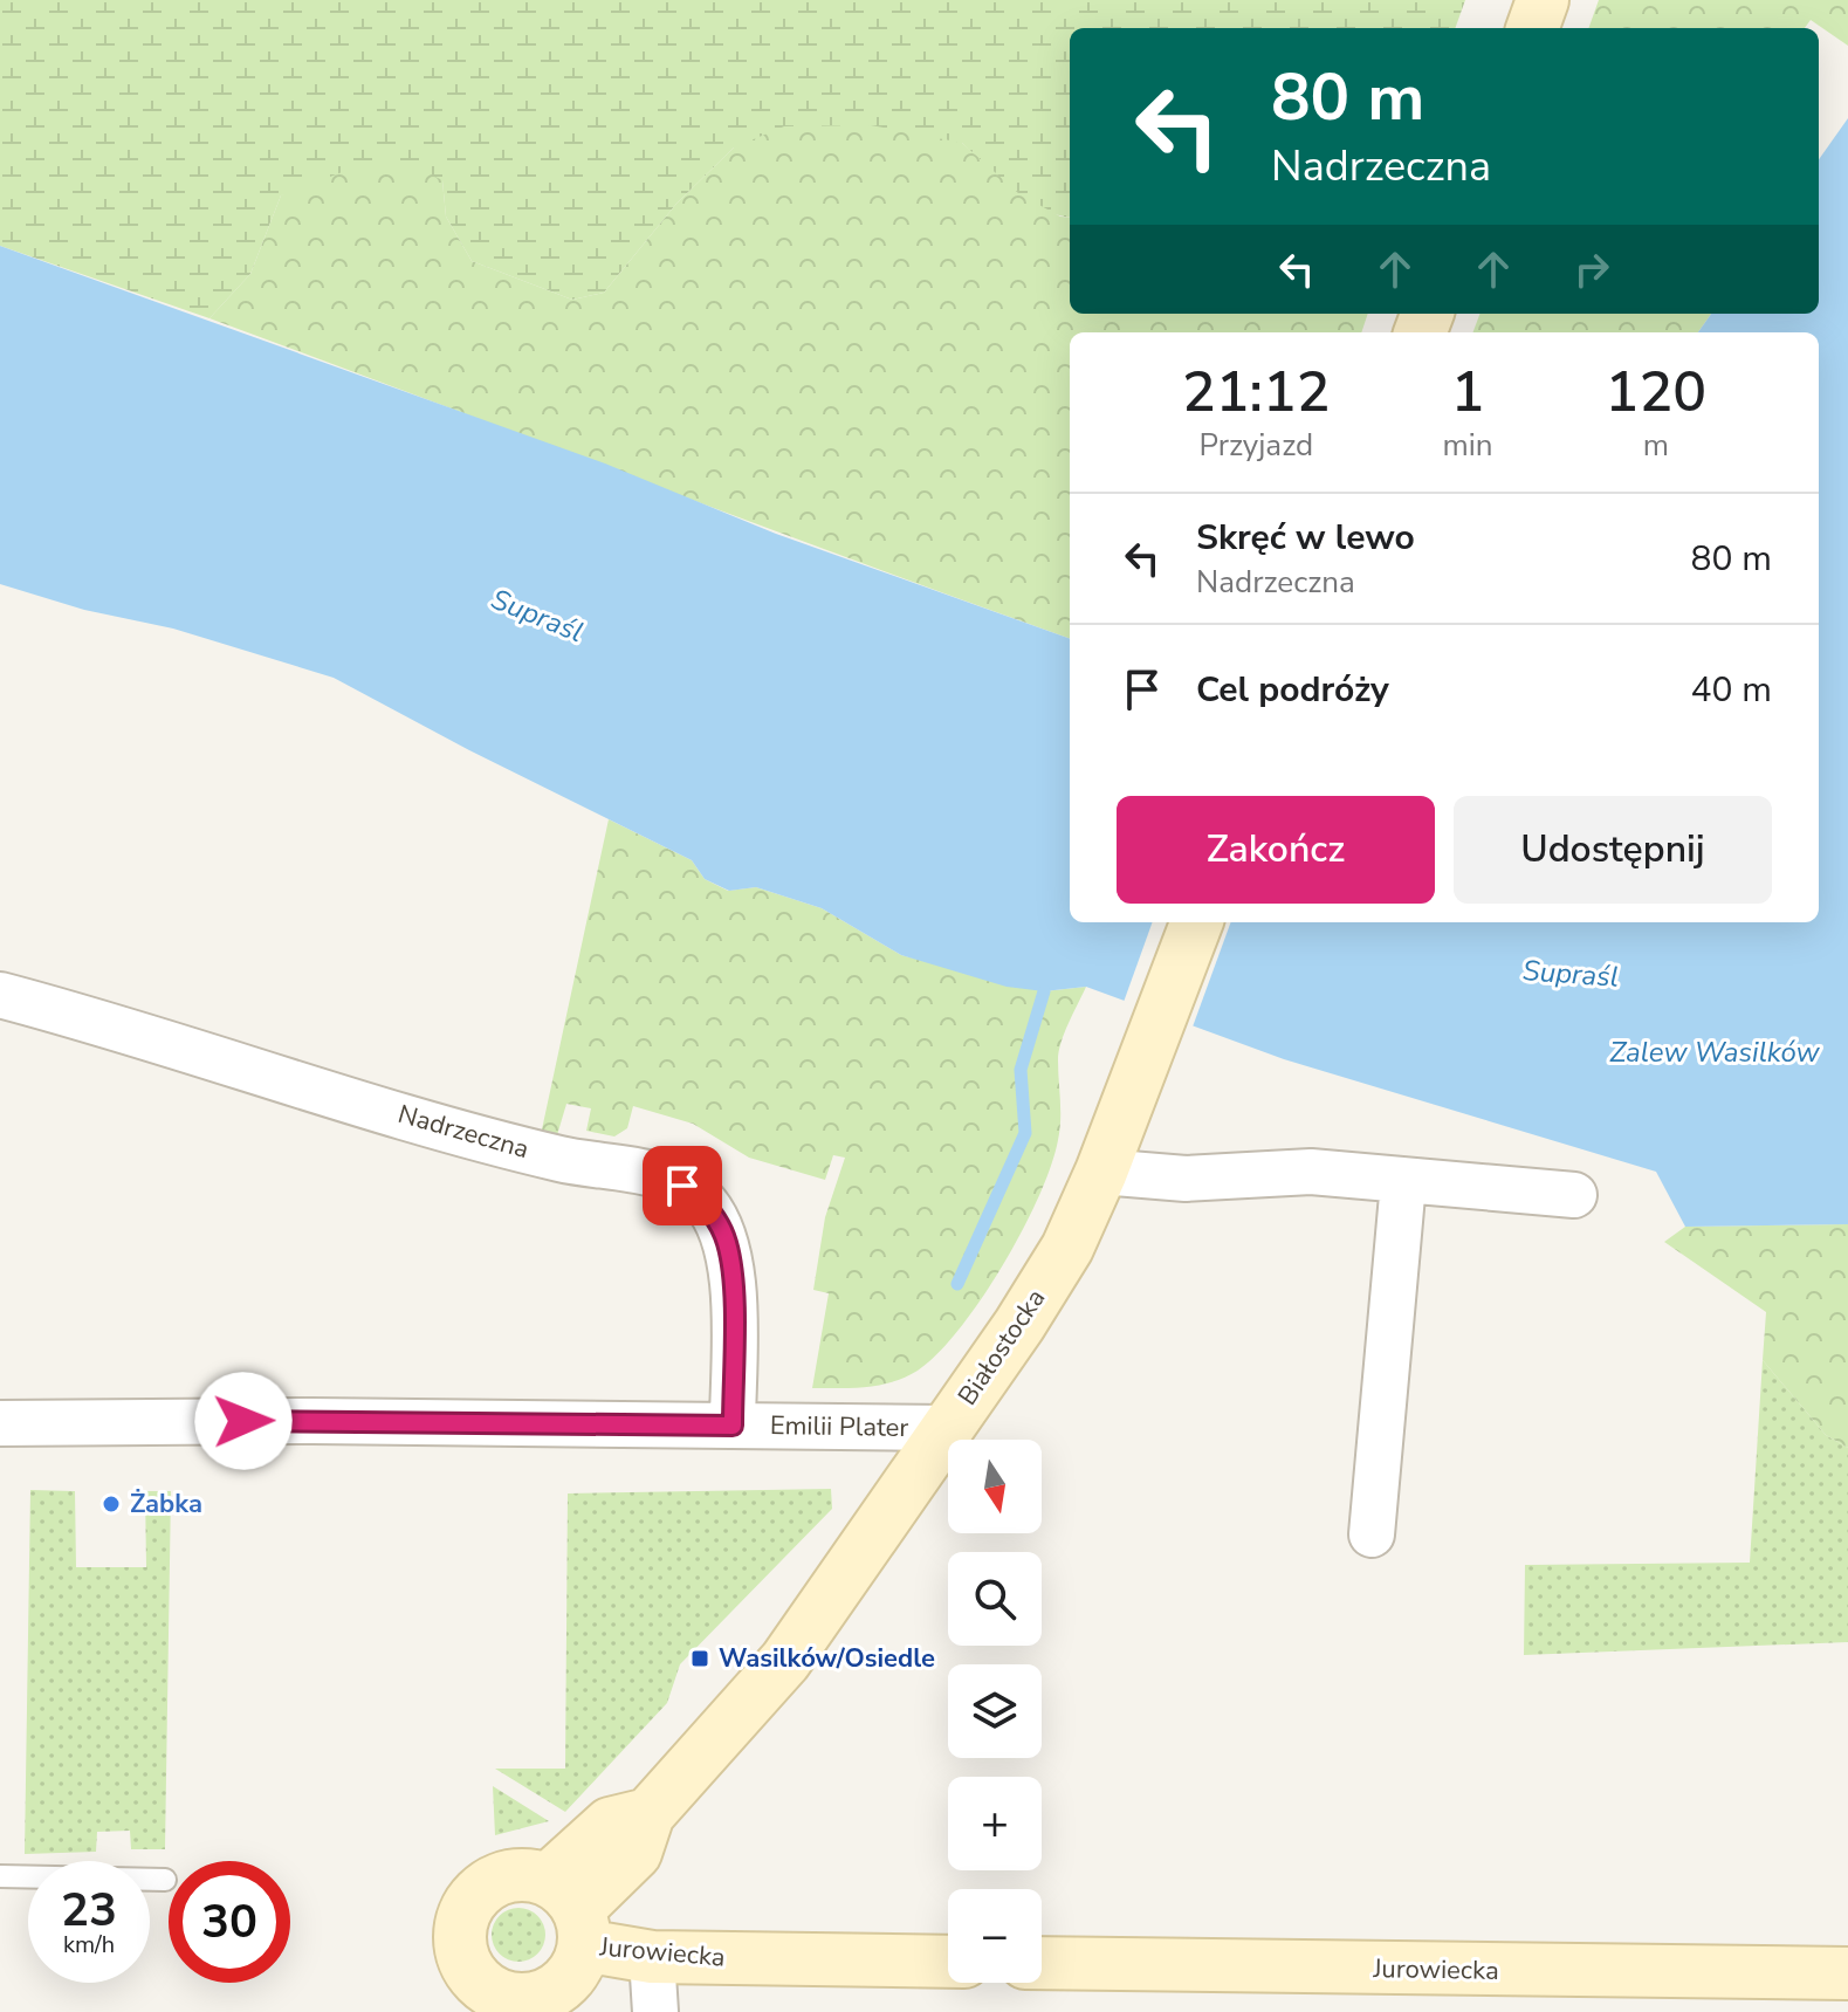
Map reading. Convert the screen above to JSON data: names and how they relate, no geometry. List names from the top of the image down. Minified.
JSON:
{"streets":{"main road":["Białostocka","Jurowiecka"],"street":["Nadrzeczna","Emilii Plater"]},"crossings":[["Nadrzeczna","Emilii Plater"],["Białostocka","Emilii Plater"],["Białostocka","Jurowiecka"]],"water":["Supraśl","Zalew Wasilków"],"places":{"other":["Żabka"],"transit":["Wasilków/Osiedle"]},"north":"bottom","page":{"turn":["80 m","Nadrzeczna"],"eta":["21:12","Przyjazd","1","min","120","m"],"list":[{"name":"Skręć w lewo","note":"Nadrzeczna","value":"80 m"},{"name":"Cel podróży","value":"40 m"}],"buttons":["Zakończ","Udostępnij"],"map_buttons":["+","−"],"speed":"23 km/h","limit":"30"}}
